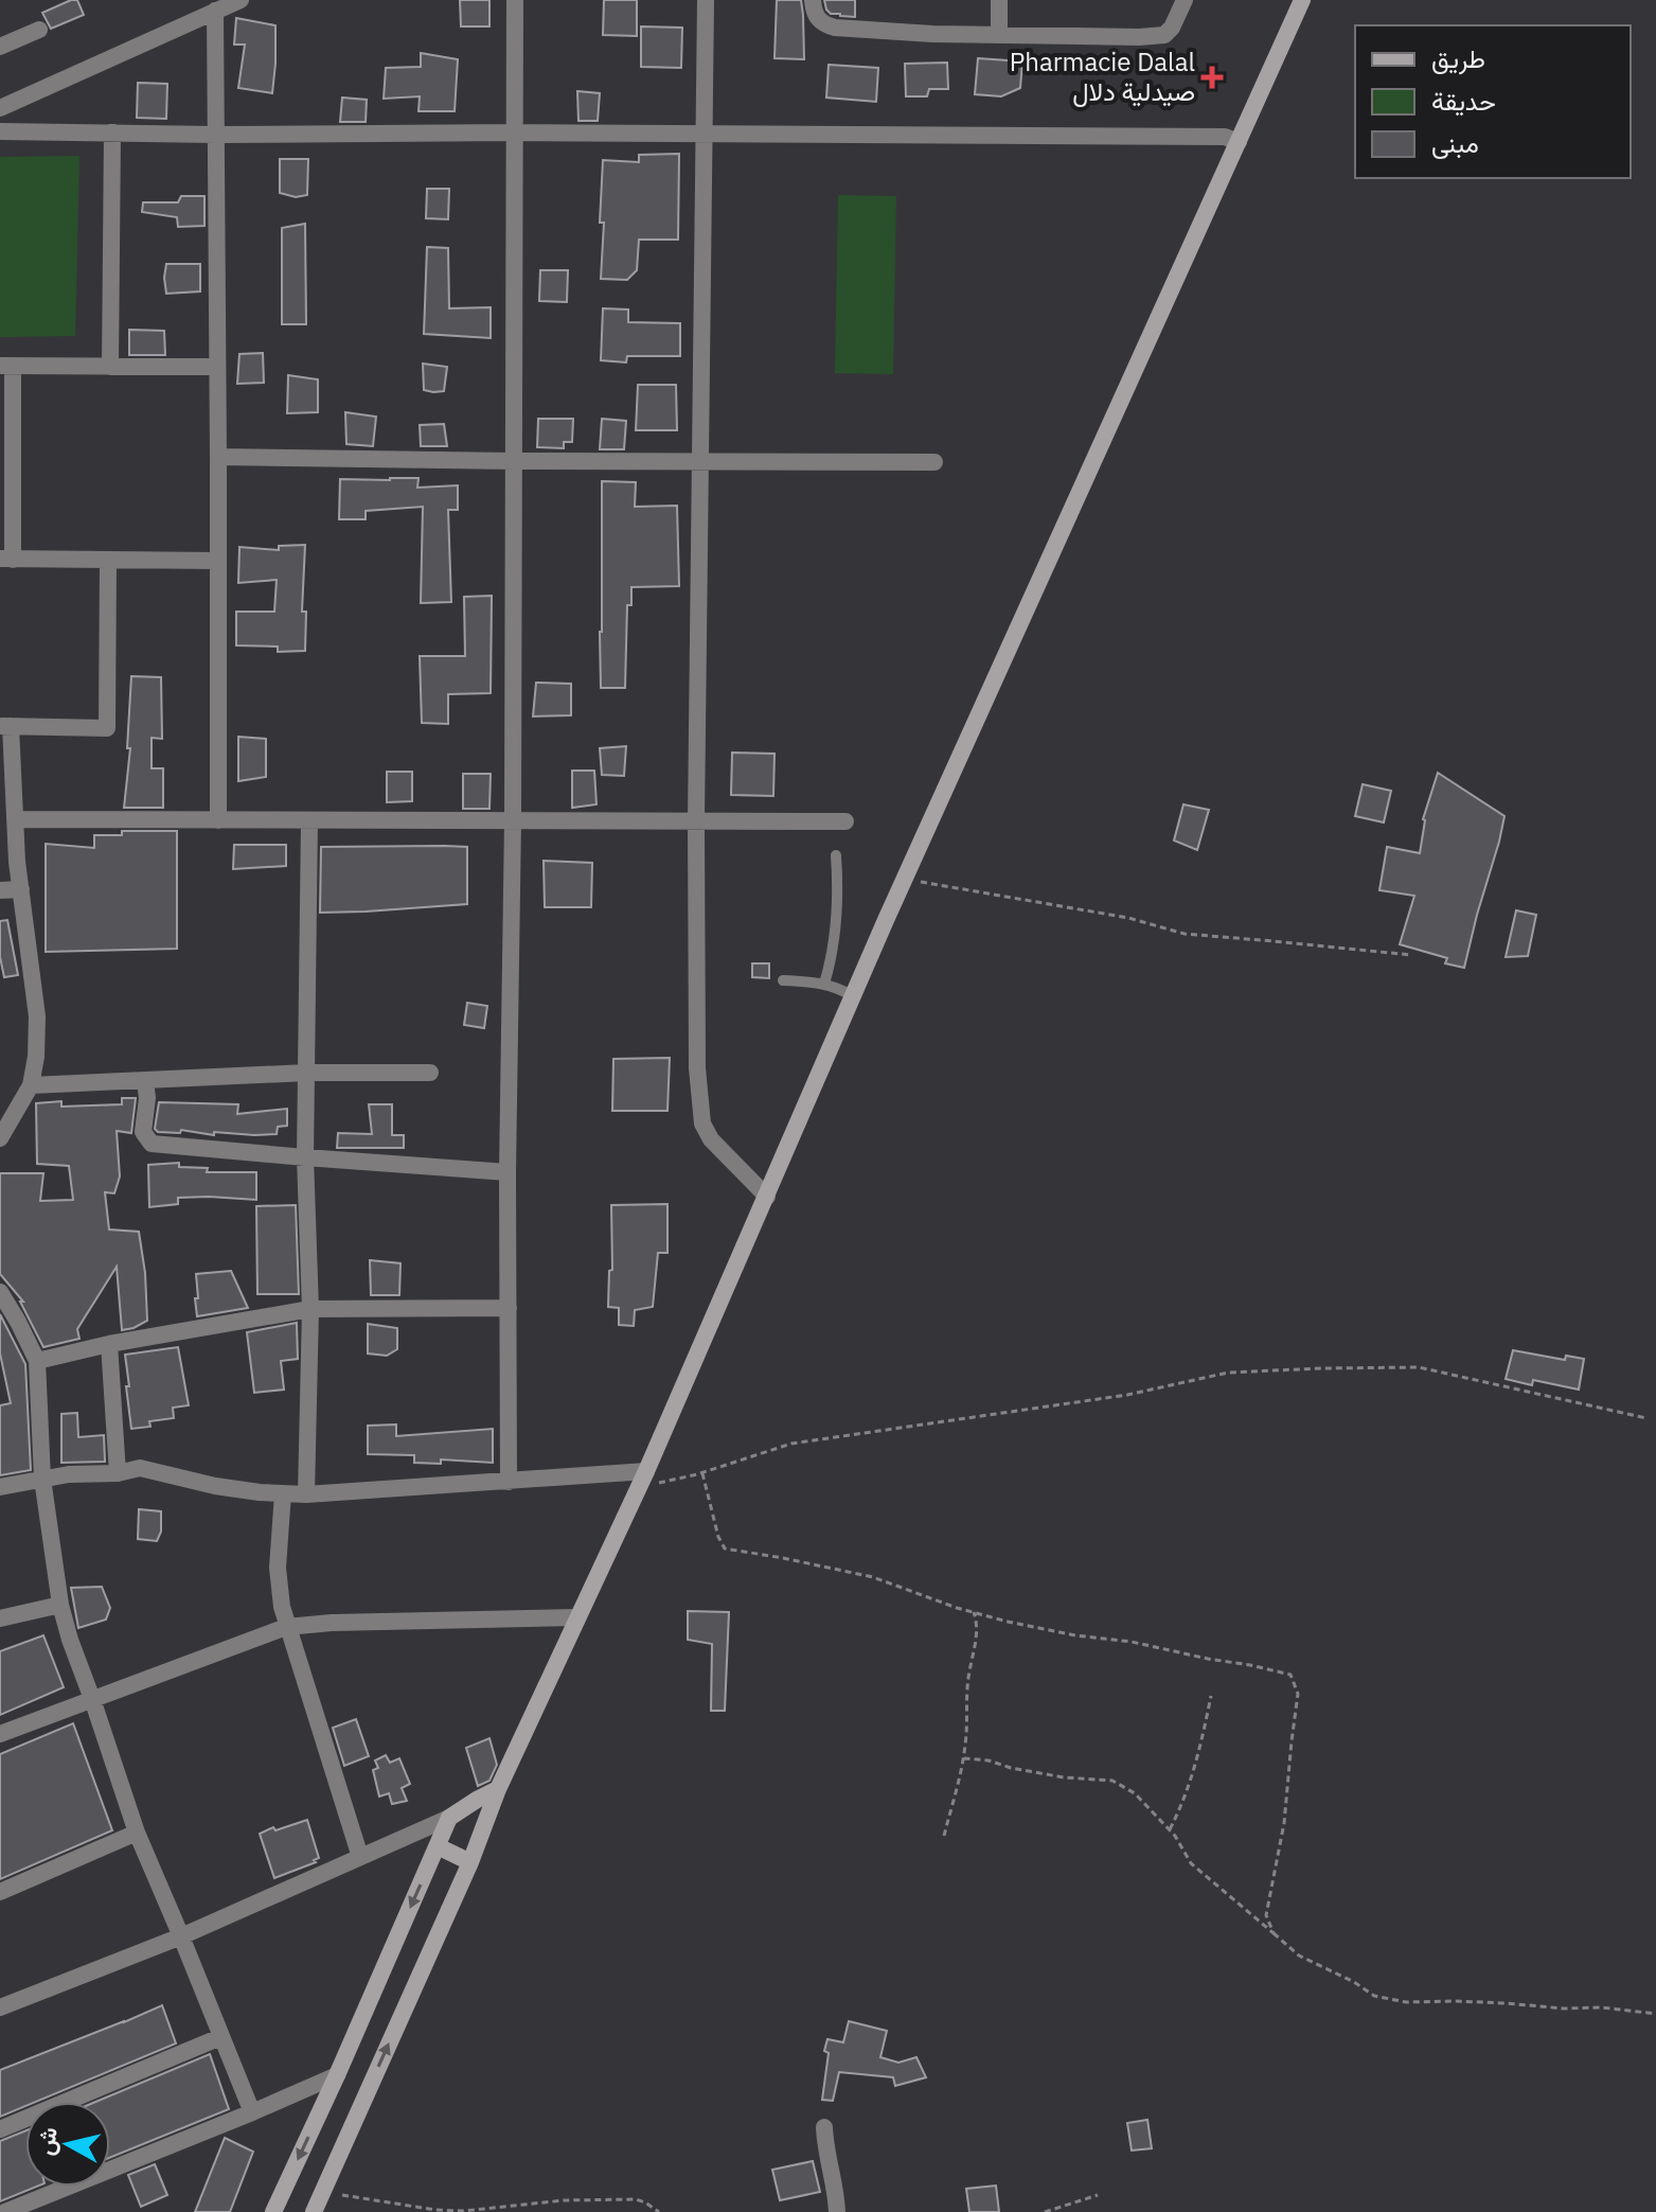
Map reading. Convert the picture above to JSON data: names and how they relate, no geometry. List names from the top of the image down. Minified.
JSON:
{"places":{"health":["Pharmacie Dalal صيدلية دلال"]},"legend":["طريق","حديقة","مبنى"],"north":"left"}
